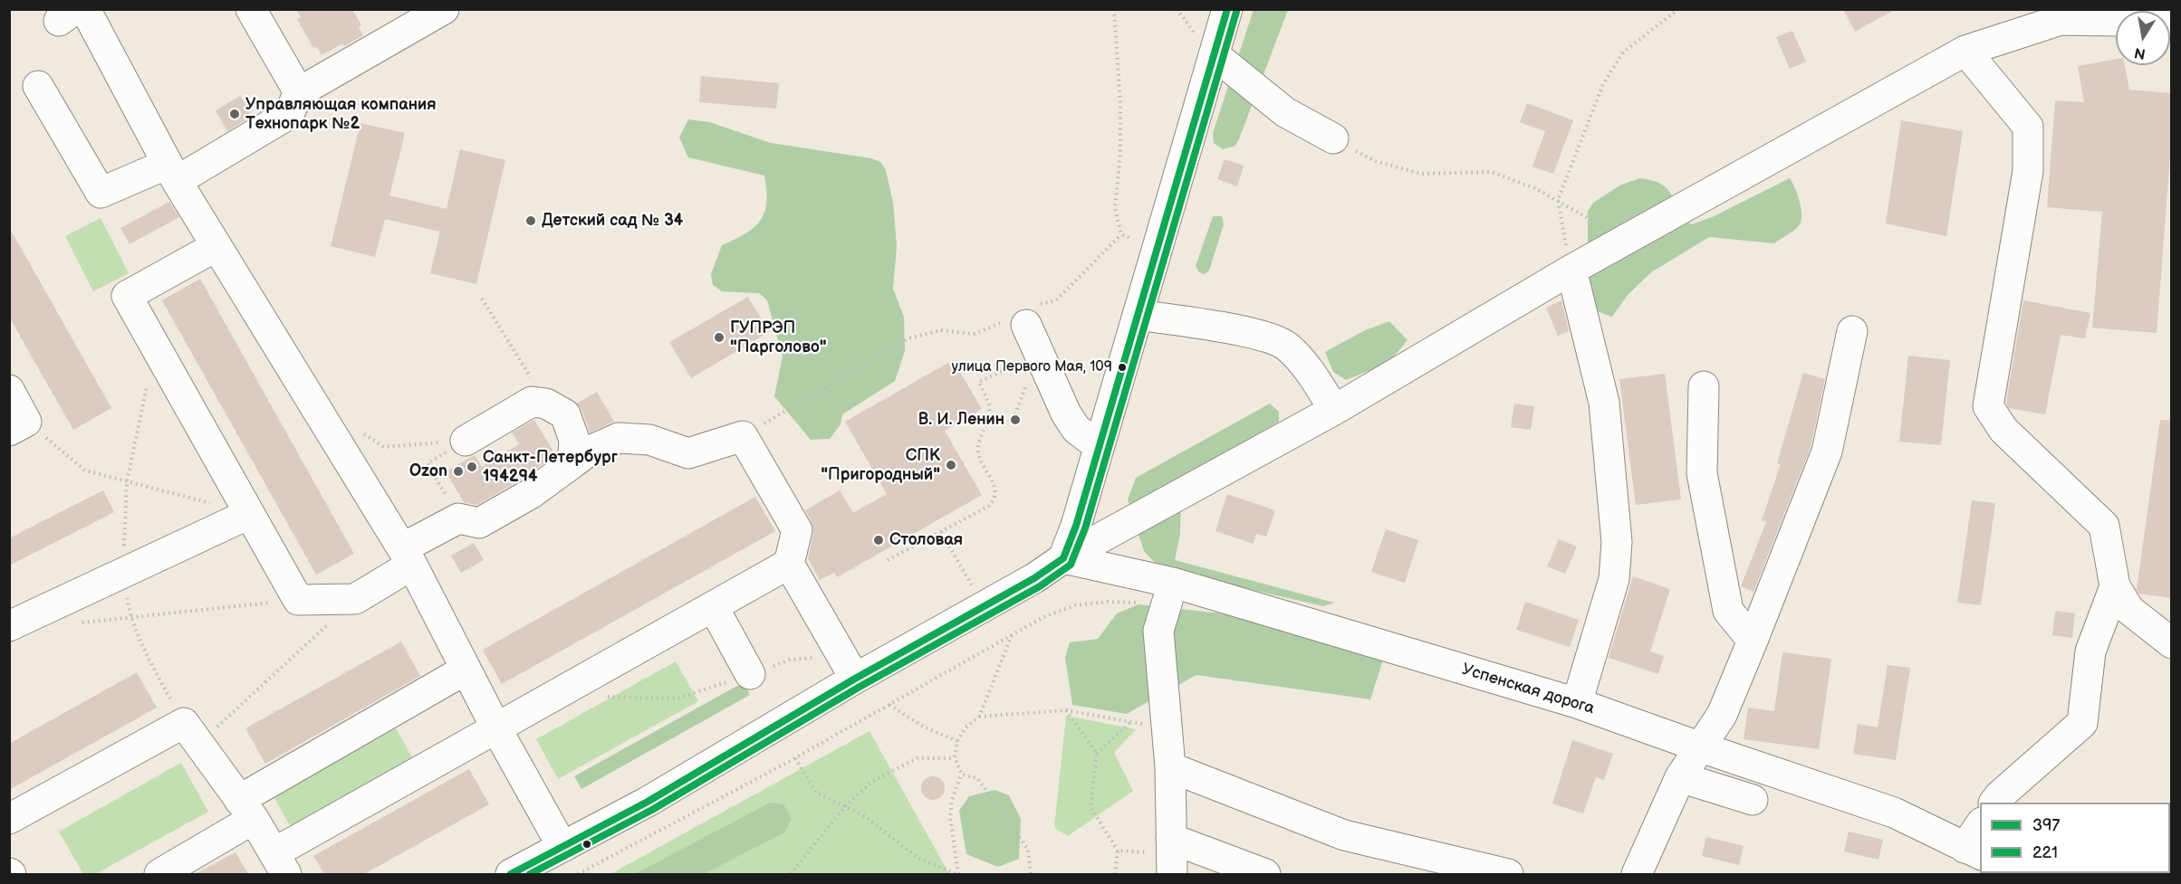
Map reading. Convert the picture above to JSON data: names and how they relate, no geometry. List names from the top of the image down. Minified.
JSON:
{"streets":{"street":["Успенская дорога"]},"places":["Управляющая компания Технопарк №2","Детский сад № 34","ГУПРЭП \"Парголово\"","улица Первого Мая, 109","В. И. Ленин","СПК \"Пригородный\"","Санкт-Петербург 194294","Ozon","Столовая"],"lines":["transit line 397","transit line 221"],"legend":["397","221"],"north":"bottom"}
